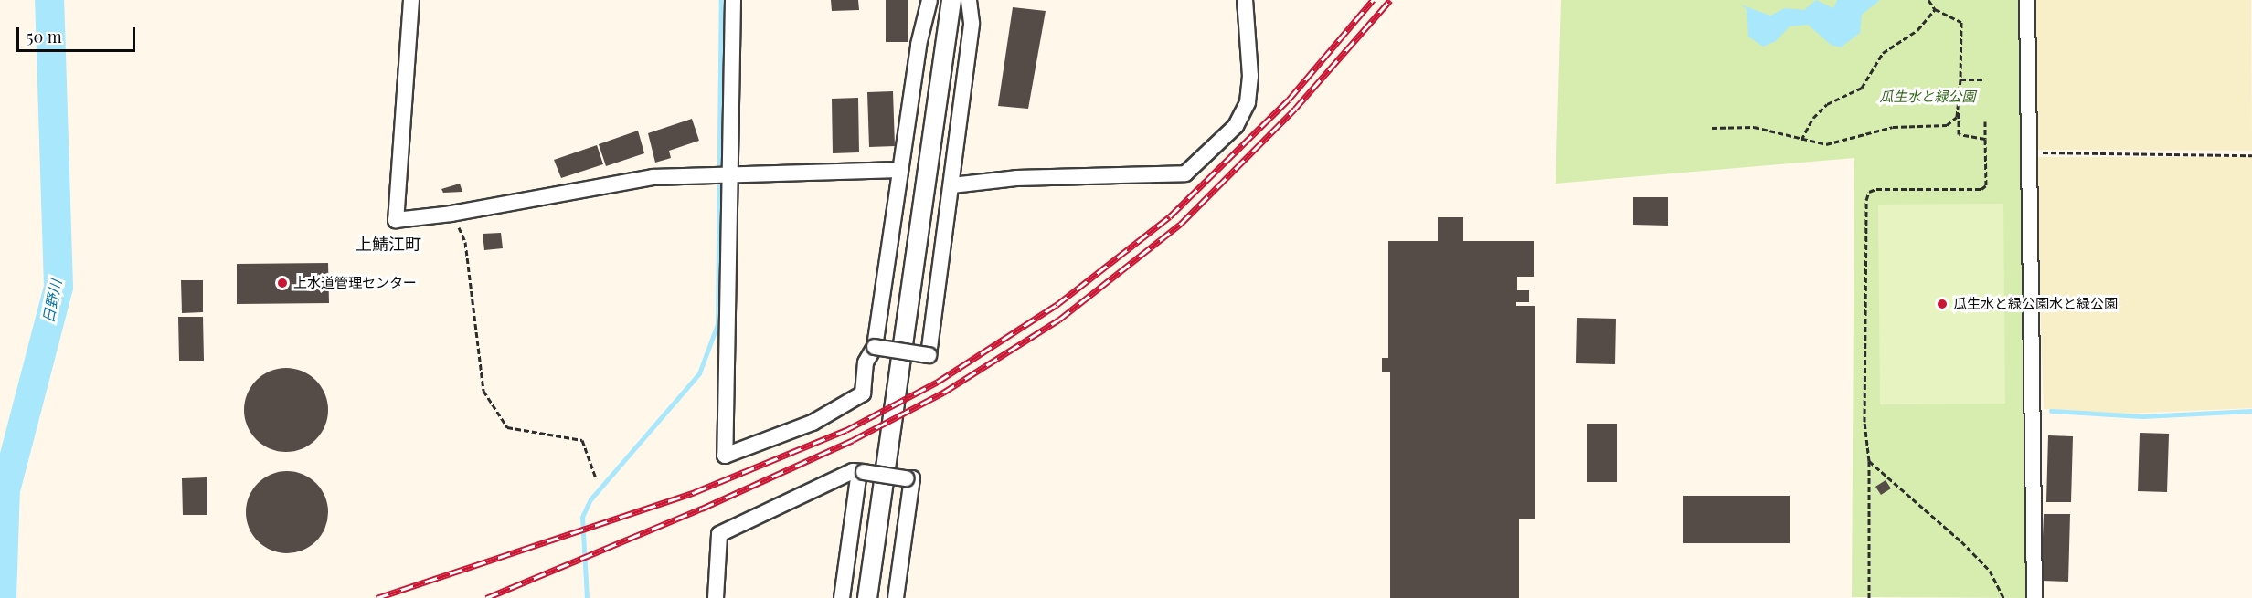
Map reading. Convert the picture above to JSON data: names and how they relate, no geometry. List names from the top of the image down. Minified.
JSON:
{"districts":["上鯖江町"],"water":["日野川"],"parks":["瓜生水と緑公園"],"places":["上水道管理センター","瓜生水と緑公園水と緑公園"],"scale_bar":"50 m"}
